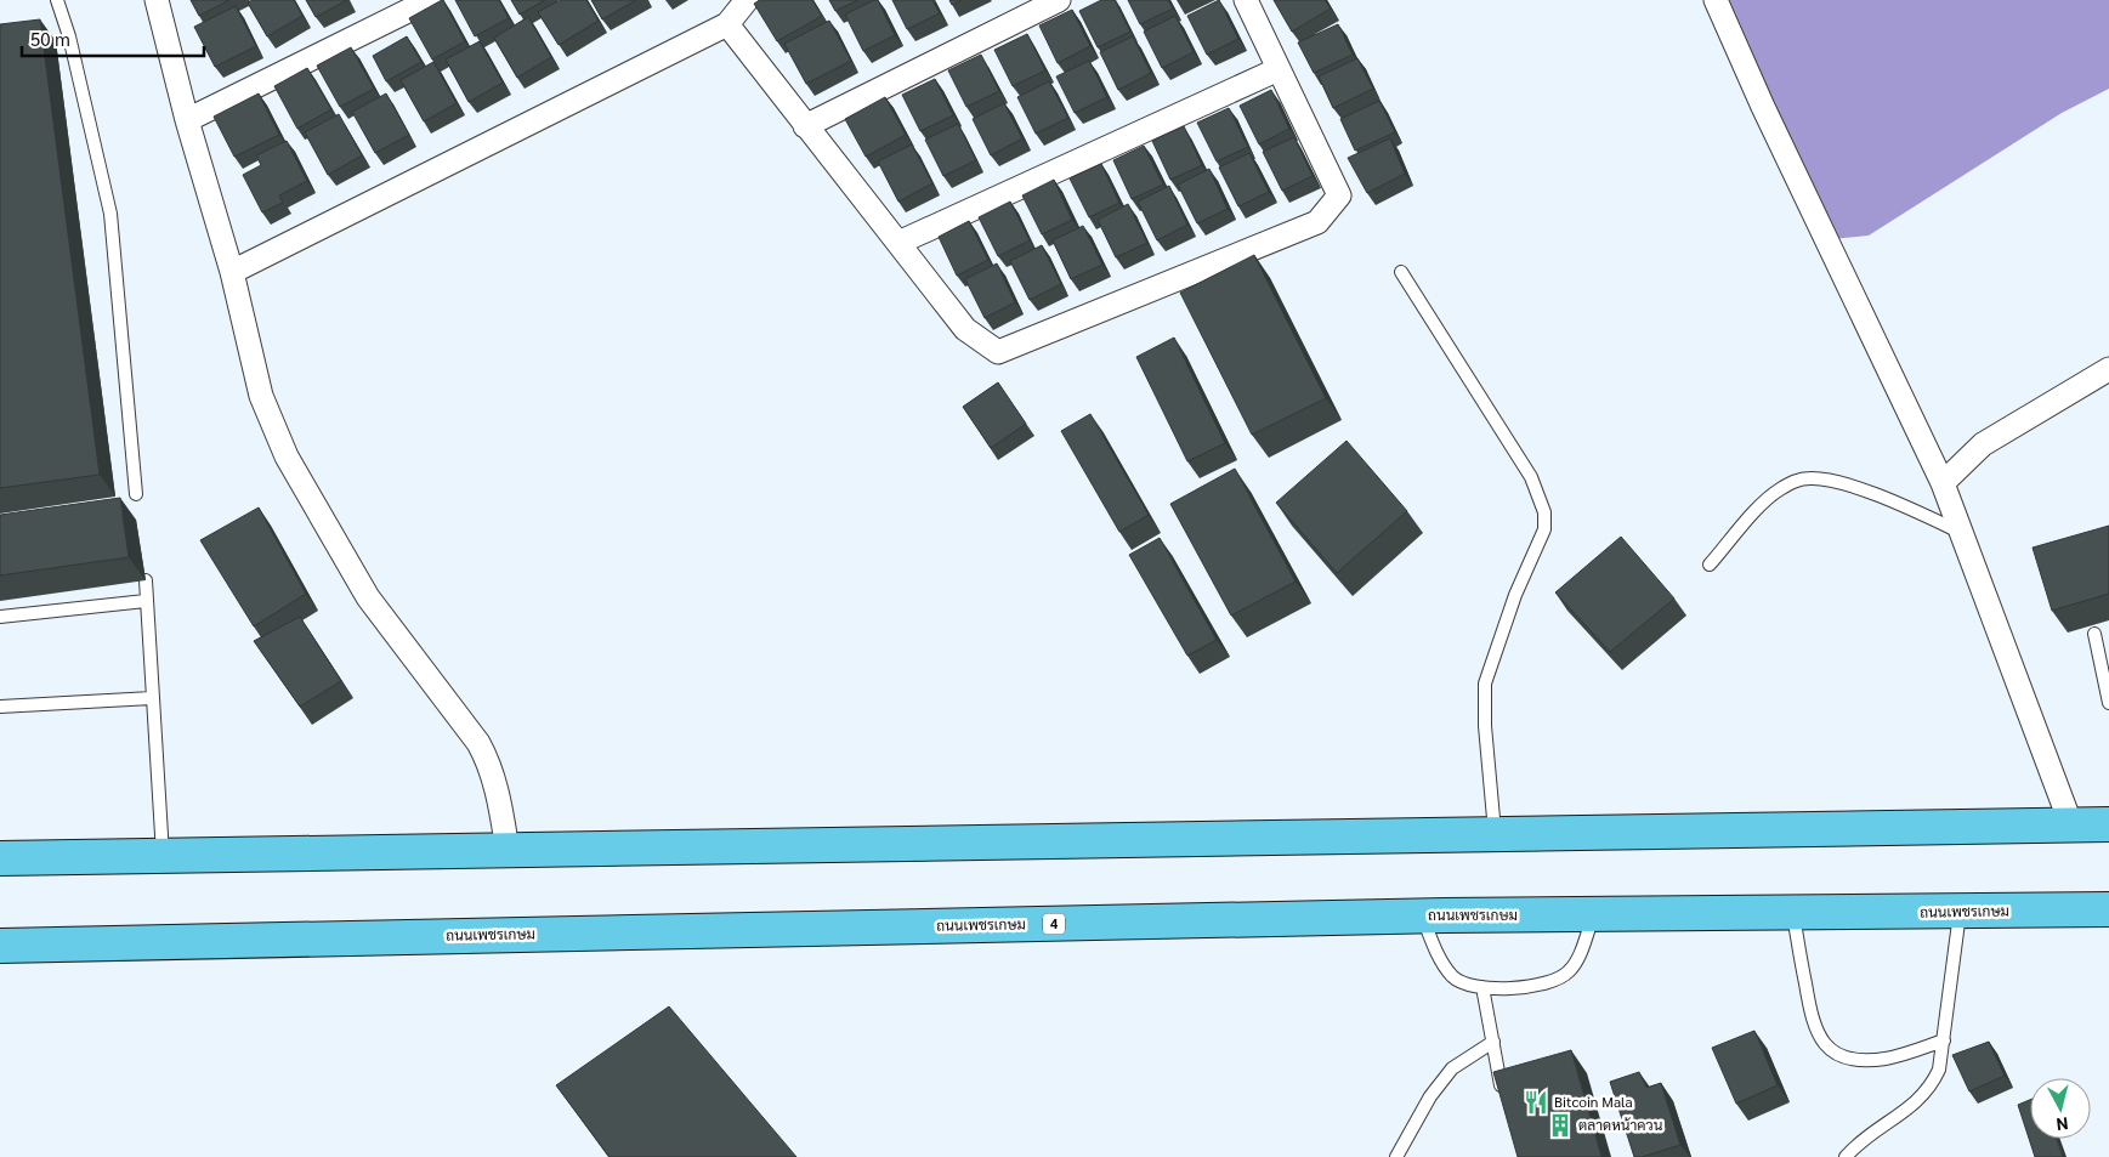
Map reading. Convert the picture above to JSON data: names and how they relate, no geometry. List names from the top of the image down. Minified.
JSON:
{"streets":{"highway":["ถนนเพชรเกษม","4"]},"places":{"restaurant":["Bitcoin Mala"],"building":["ตลาดหน้าควน"]},"scale_bar":"50 m","north":"bottom"}
